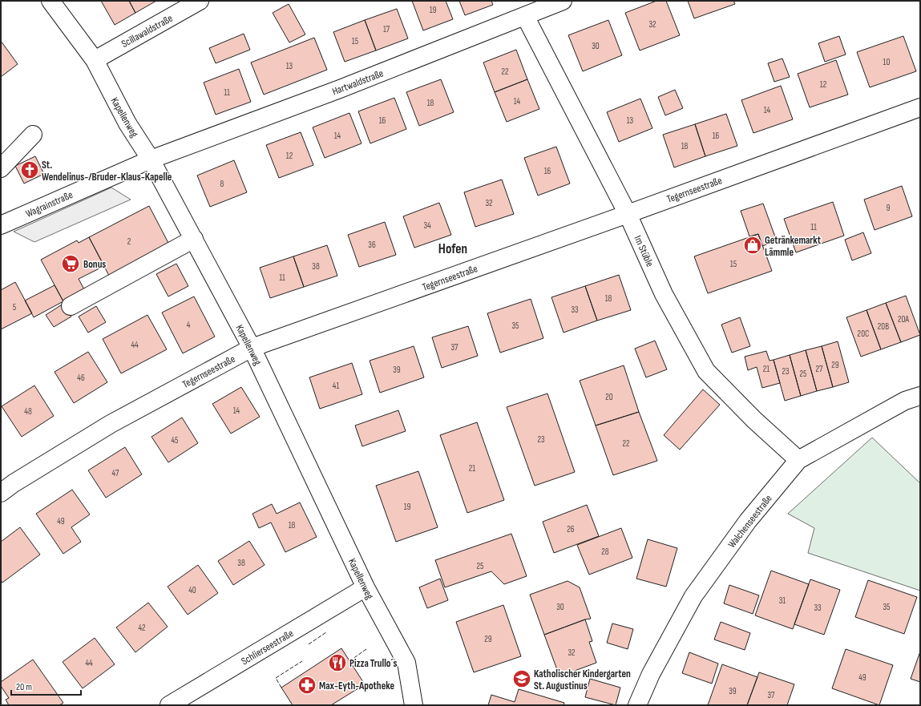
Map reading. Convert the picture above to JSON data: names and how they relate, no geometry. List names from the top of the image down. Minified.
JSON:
{"streets":{"street":["Scillawaldstraße","Hartwaldstraße","Kapellenweg","Tegernseestraße","Wagrainstraße","Im Stüble","Walchenseestraße","Schlierseestraße"]},"crossings":[["Scillawaldstraße","Kapellenweg"],["Hartwaldstraße","Kapellenweg"],["Hartwaldstraße","Wagrainstraße"],["Hartwaldstraße","Im Stüble"],["Kapellenweg","Tegernseestraße"],["Kapellenweg","Wagrainstraße"],["Kapellenweg","Schlierseestraße"],["Tegernseestraße","Im Stüble"],["Im Stüble","Walchenseestraße"]],"districts":["Hofen"],"places":{"church":["St. Wendelinus-/Bruder-Klaus-Kapelle"],"shop":["Getränkemarkt Lämmle"],"supermarket":["Bonus"],"restaurant":["Pizza Trullo´s"],"school or university":["Katholischer Kindergarten St. Augustinus"],"pharmacy":["Max-Eyth-Apotheke"]},"house_numbers":["19","32","17","15","30","10","13","22","12","11","14","18","14","16","13","14","16","18","12","16","8","32","9","34","11","2","36","15","38","11","18","5","33","20A","4","35","20B","20C","44","37","29","21","27","39","23","25","46","41","20","14","48","23","45","22","21","47","19","49","18","26","28","38","25","40","31","30","35","33","42","29","32","44","49","39","37"],"scale_bar":"20 m"}
